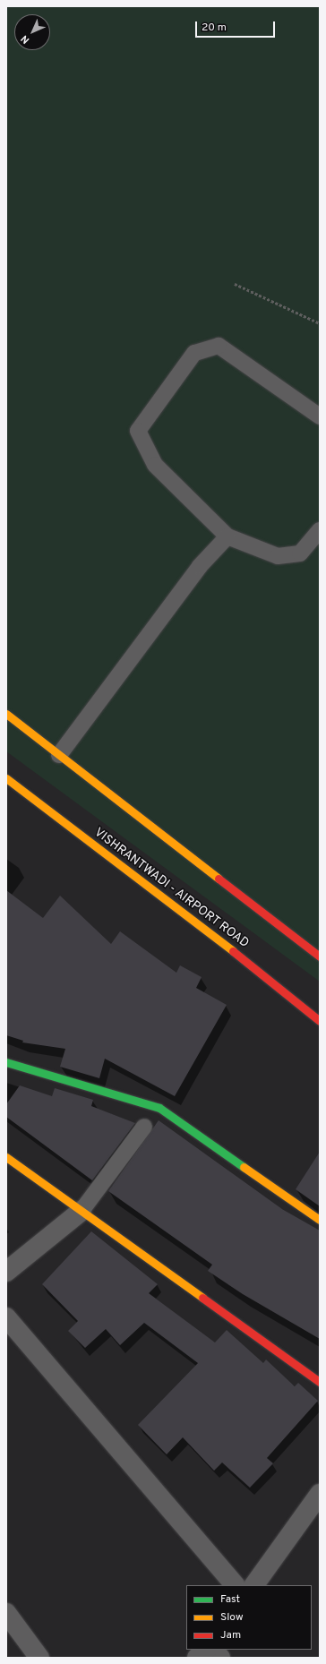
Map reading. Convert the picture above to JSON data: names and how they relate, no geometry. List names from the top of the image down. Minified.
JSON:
{"streets":{"main road":["VISHRANTWADI - AIRPORT ROAD"]},"legend":["Fast","Slow","Jam"],"scale_bar":"20 m","north":"bottom left"}
